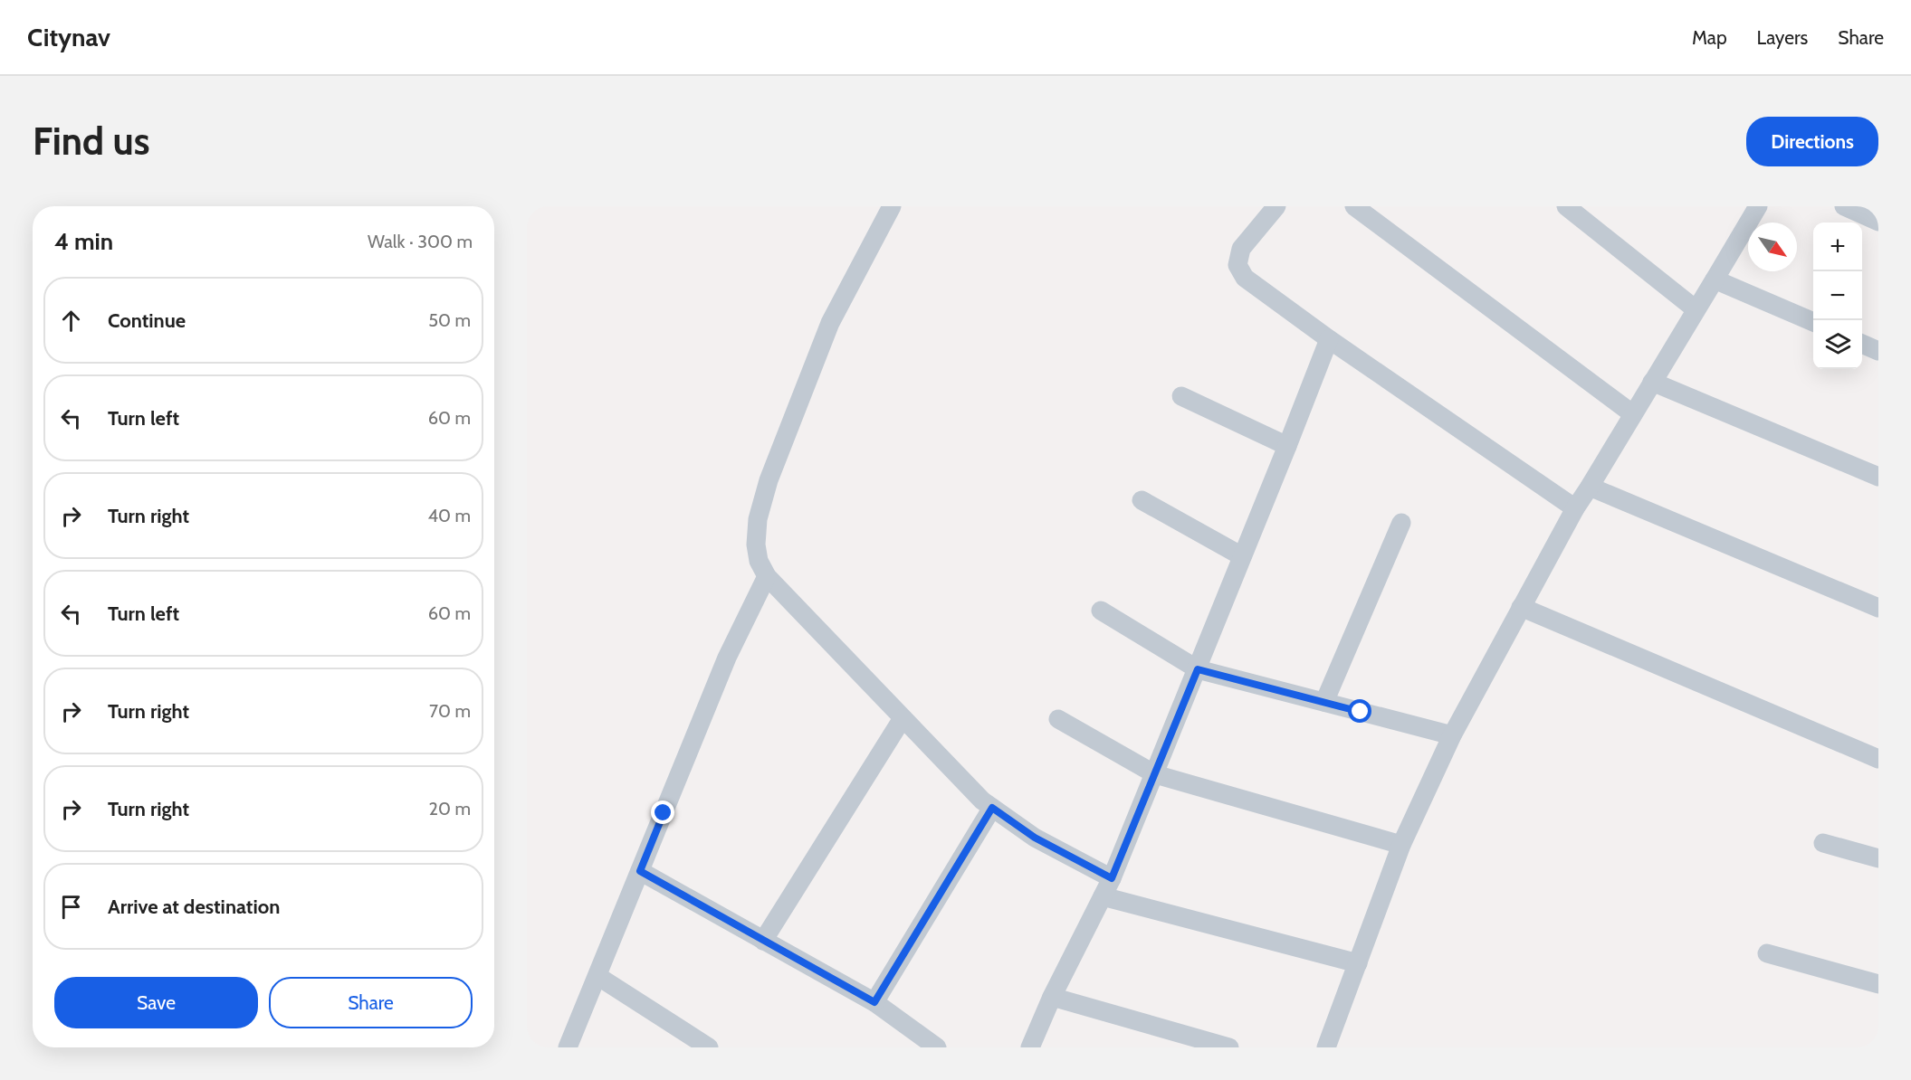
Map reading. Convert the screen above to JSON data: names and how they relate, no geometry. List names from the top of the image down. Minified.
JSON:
{"north":"bottom right","page":{"header":"Citynav","nav":["Map","Layers","Share"],"buttons":["Directions",["Save","Share"]],"title":"Find us","heading":["4 min","Walk · 300 m"],"map_buttons":["+","−"],"list":[["Continue","50 m"],["Turn left","60 m"],["Turn right","40 m"],["Turn left","60 m"],["Turn right","70 m"],["Turn right","20 m"],"Arrive at destination"]}}
